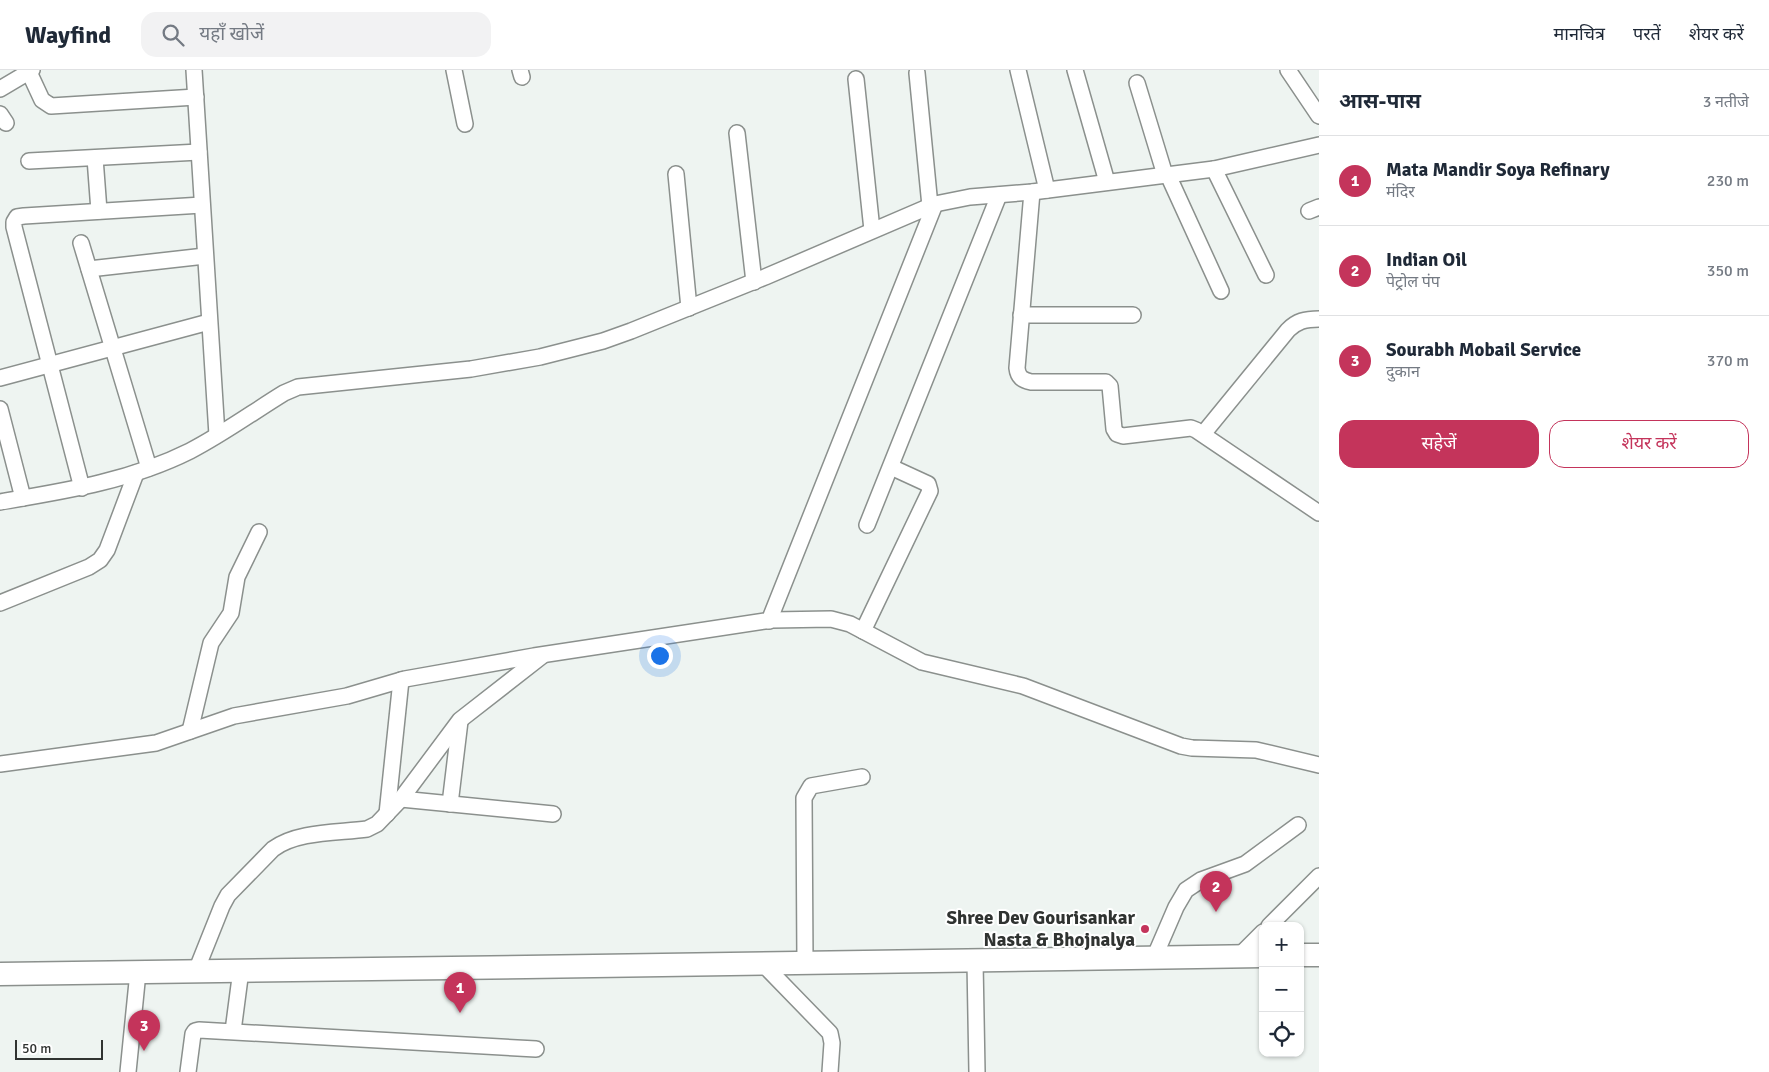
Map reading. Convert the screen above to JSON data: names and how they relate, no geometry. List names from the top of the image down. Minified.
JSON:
{"places":["Shree Dev Gourisankar Nasta & Bhojnalya"],"scale_bar":"50 m","page":{"header":"Wayfind","search":"यहाँ खोजें","nav":["मानचित्र","परतें","शेयर करें"],"heading":["आस-पास","3 नतीजे"],"list":[{"mark":"1","name":"Mata Mandir Soya Refinary","note":"मंदिर","value":"230 m"},{"mark":"2","name":"Indian Oil","note":"पेट्रोल पंप","value":"350 m"},{"mark":"3","name":"Sourabh Mobail Service","note":"दुकान","value":"370 m"}],"buttons":["सहेजें","शेयर करें"],"pins":["2","1","3"],"map_buttons":["+","−"],"scale":"50 m"}}
